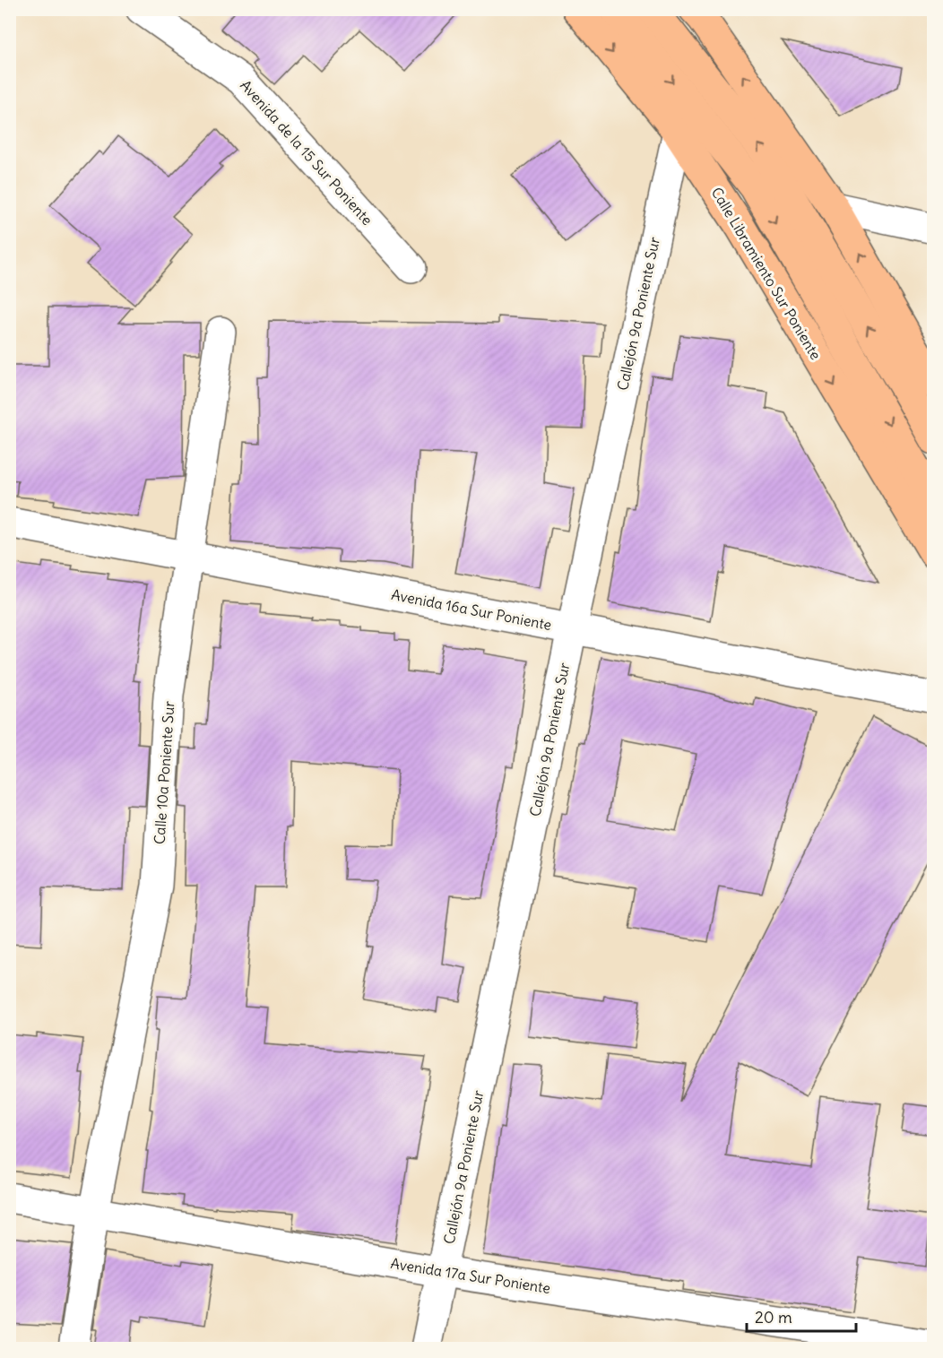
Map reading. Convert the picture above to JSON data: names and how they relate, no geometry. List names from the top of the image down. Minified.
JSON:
{"streets":{"main road":["Calle Libramiento Sur Poniente"],"street":["Avenida de la 15 Sur Poniente","Callejón 9a Poniente Sur","Avenida 16a Sur Poniente","Calle 10a Poniente Sur","Avenida 17a Sur Poniente"]},"crossings":[["Calle Libramiento Sur Poniente","Callejón 9a Poniente Sur"],["Callejón 9a Poniente Sur","Avenida 16a Sur Poniente"],["Callejón 9a Poniente Sur","Avenida 17a Sur Poniente"],["Avenida 16a Sur Poniente","Calle 10a Poniente Sur"],["Calle 10a Poniente Sur","Avenida 17a Sur Poniente"]],"scale_bar":"20 m"}
